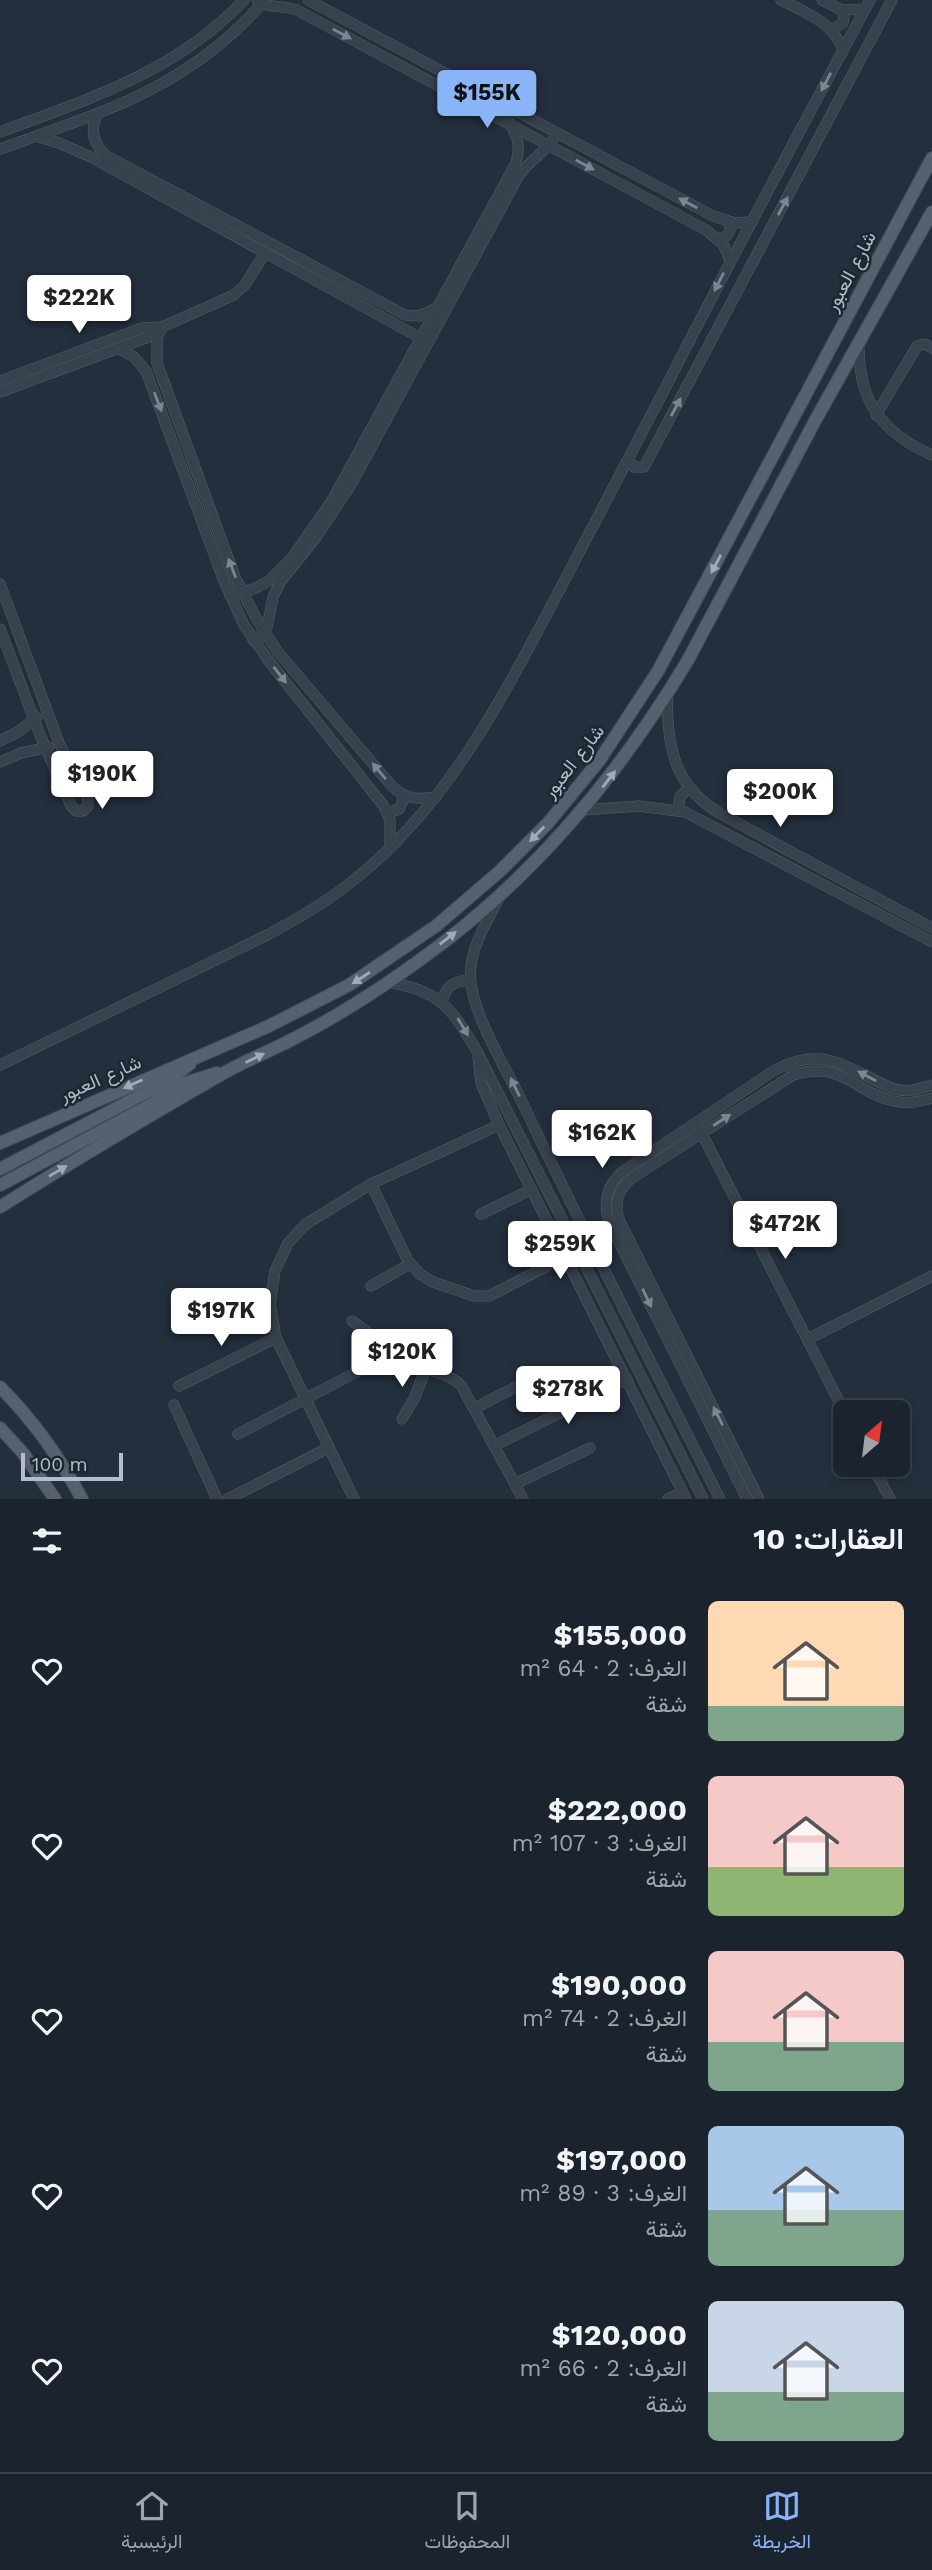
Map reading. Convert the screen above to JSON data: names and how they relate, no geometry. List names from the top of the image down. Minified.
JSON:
{"streets":{"main road":["شارع العبور"]},"scale_bar":"100 m","north":"top right","page":{"price":["$155K","$222K","$190K","$200K","$162K","$472K","$259K","$197K","$120K","$278K"],"scale":"100 m","heading":"العقارات: 10","list":[{"name":"$155,000","note":"الغرف: 2 · 64 m² · شقة"},{"name":"$222,000","note":"الغرف: 3 · 107 m² · شقة"},{"name":"$190,000","note":"الغرف: 2 · 74 m² · شقة"},{"name":"$197,000","note":"الغرف: 3 · 89 m² · شقة"},{"name":"$120,000","note":"الغرف: 2 · 66 m² · شقة"}],"tabs":["الخريطة","المحفوظات","الرئيسية"]}}
